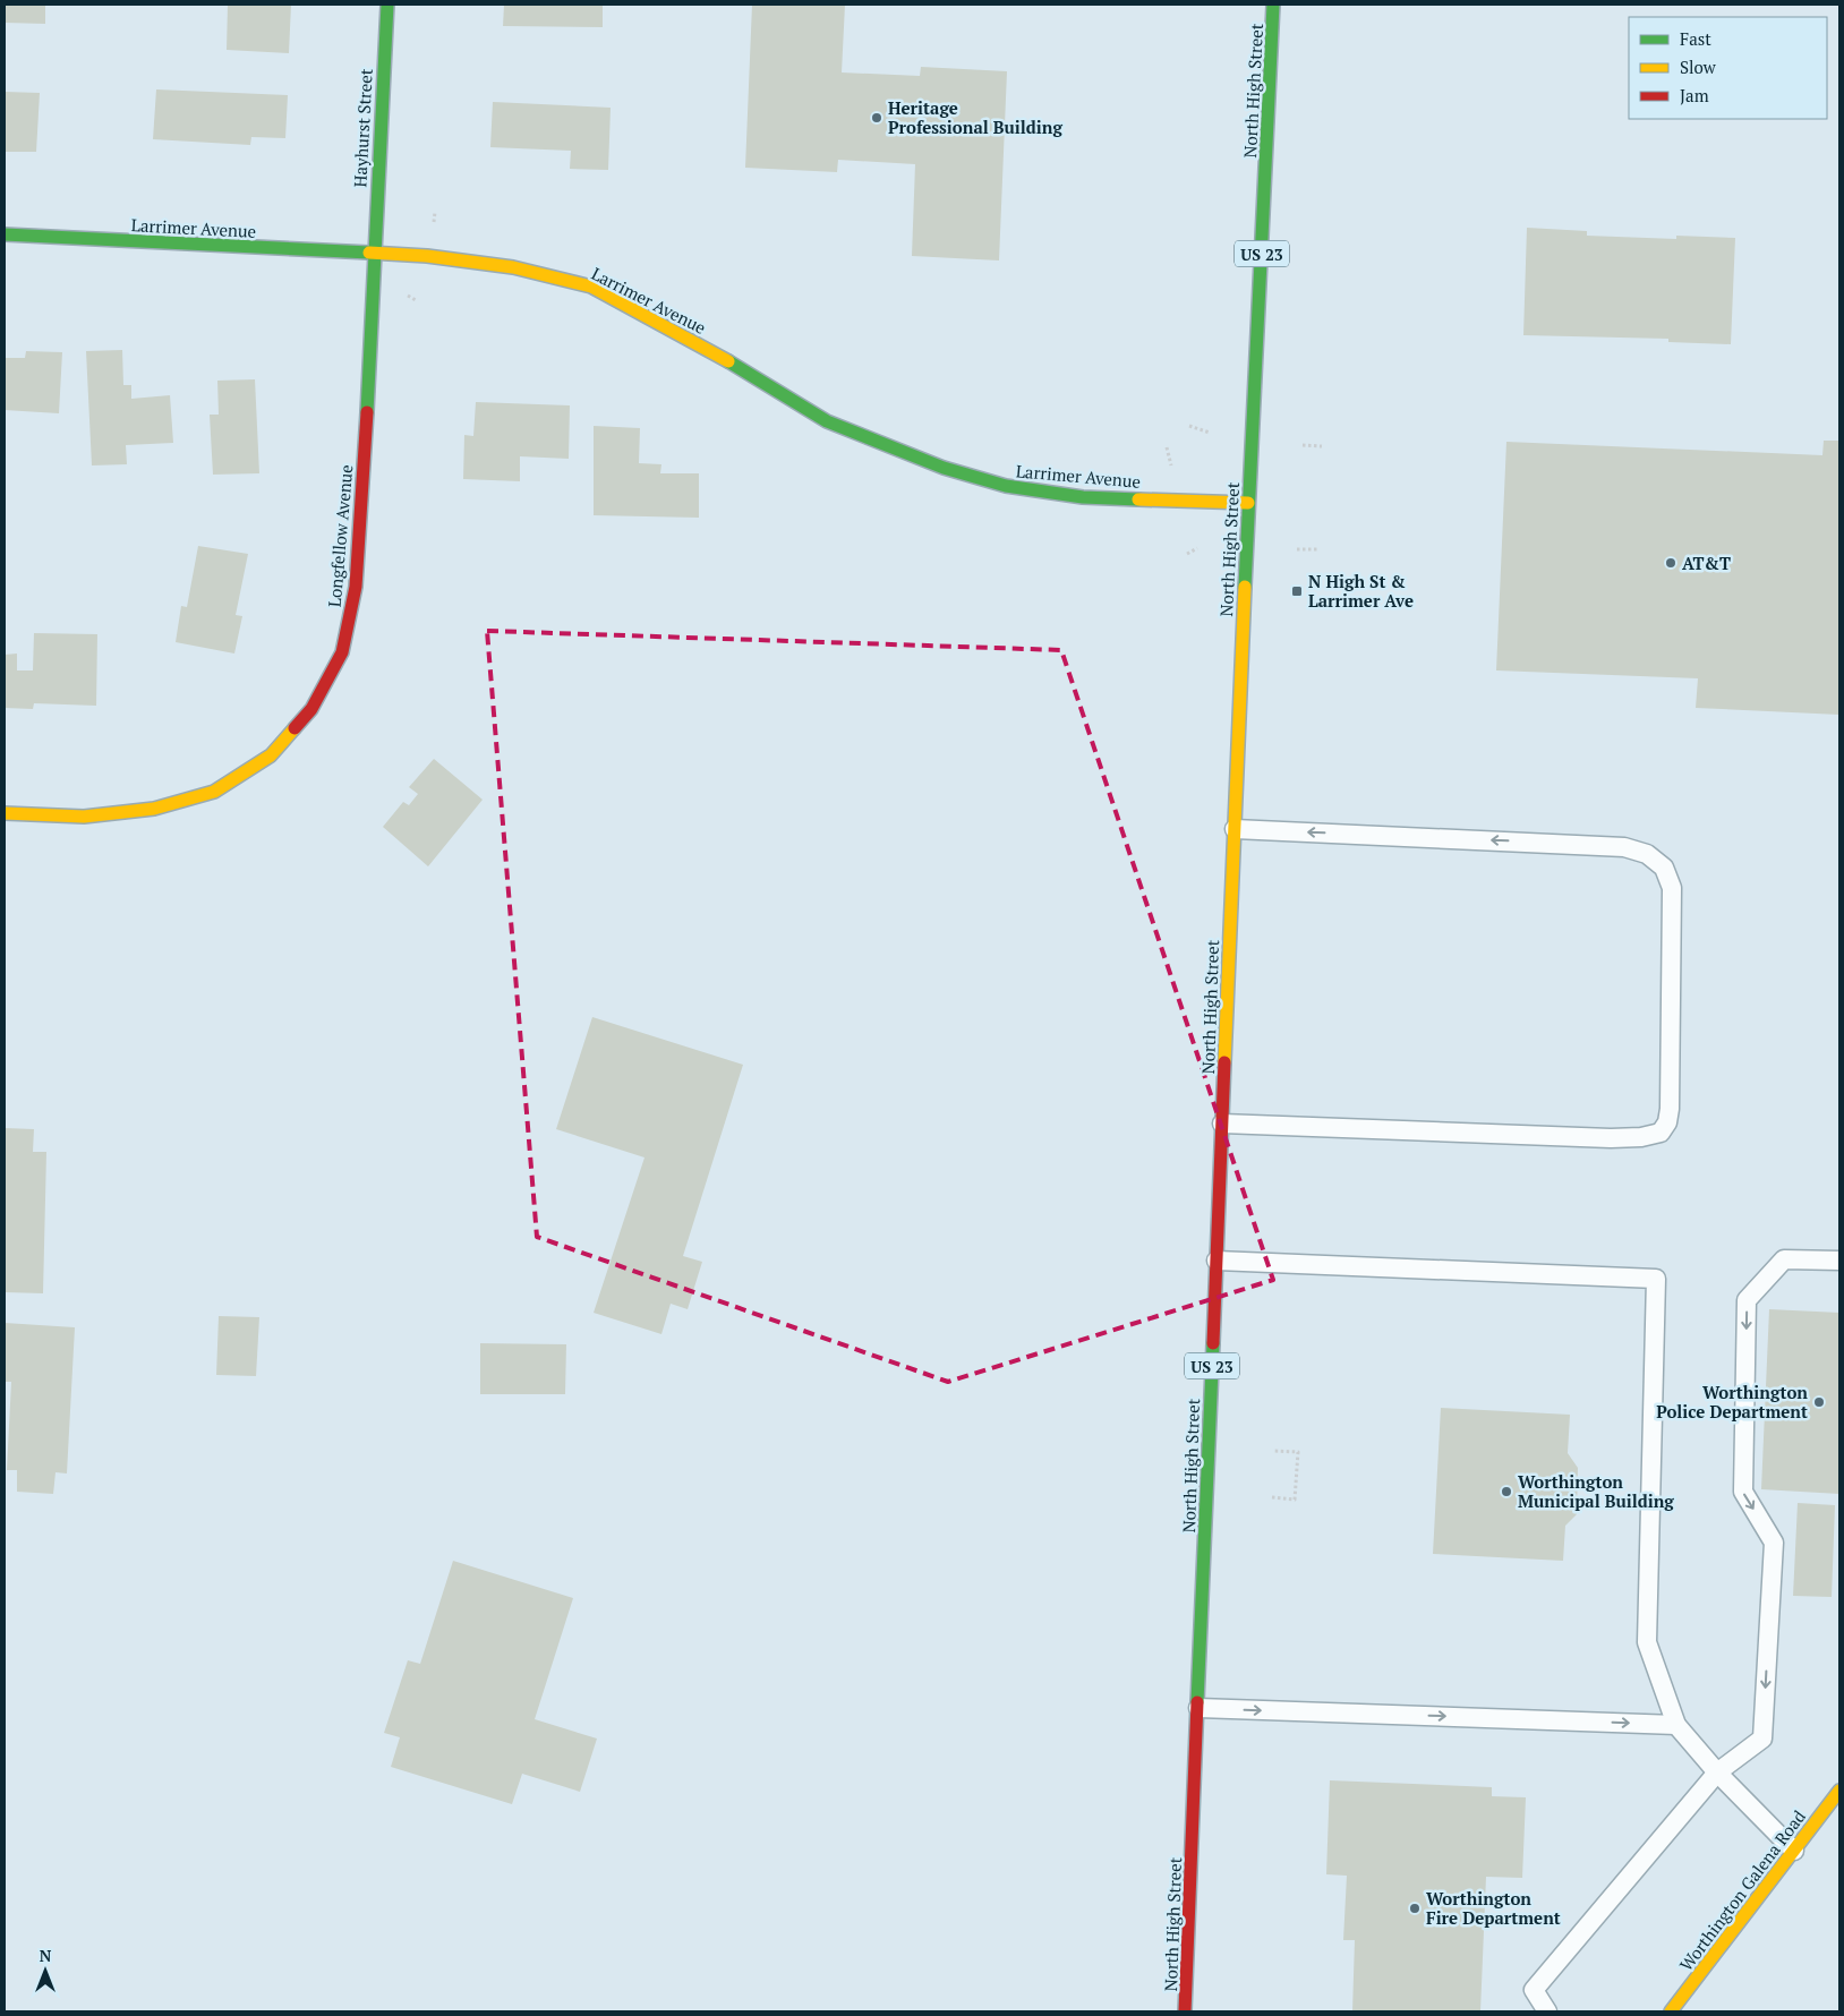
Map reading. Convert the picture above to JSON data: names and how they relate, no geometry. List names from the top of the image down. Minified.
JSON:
{"streets":{"street":["North High Street","Hayhurst Street","Larrimer Avenue","US 23","Longfellow Avenue","Worthington Galena Road"]},"crossings":[["North High Street","Larrimer Avenue"],["Hayhurst Street","Larrimer Avenue"],["Hayhurst Street","Longfellow Avenue"],["Larrimer Avenue","Longfellow Avenue"]],"places":{"other":["Heritage Professional Building","AT&T","Worthington Police Department","Worthington Municipal Building","Worthington Fire Department"],"transit":["N High St & Larrimer Ave"]},"legend":["Fast","Slow","Jam"],"north":"top"}
